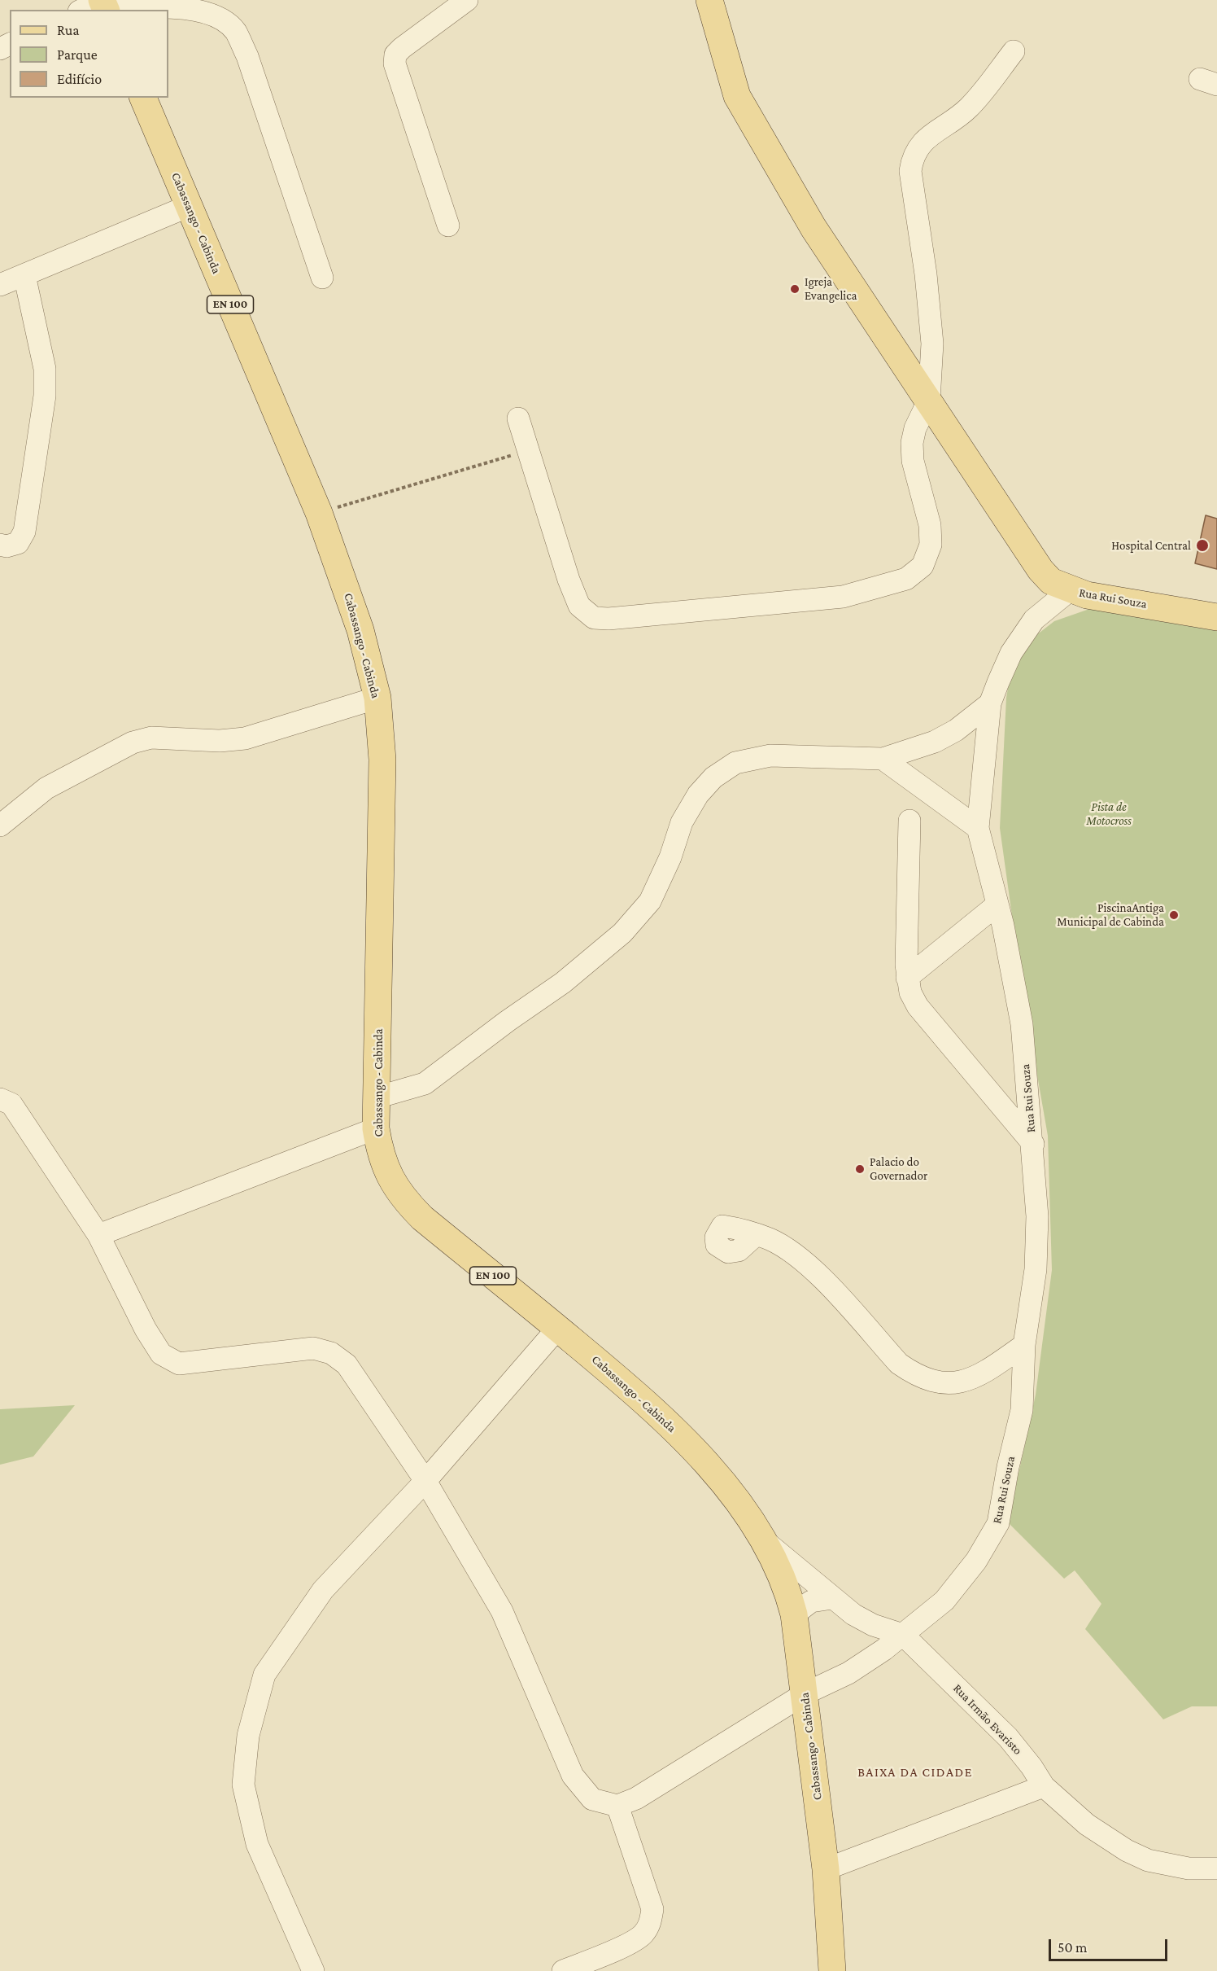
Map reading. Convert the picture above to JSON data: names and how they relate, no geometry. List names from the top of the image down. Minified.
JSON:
{"streets":{"main road":["Cabassango - Cabinda","EN 100","Rua Rui Souza"],"street":["Rua Irmão Evaristo"]},"crossings":[["Cabassango - Cabinda","Rua Rui Souza"],["Cabassango - Cabinda","Rua Irmão Evaristo"],["Rua Rui Souza","Rua Irmão Evaristo"]],"districts":["BAIXA DA CIDADE"],"parks":["Pista de Motocross"],"places":["Igreja Evangelica","Hospital Central","PiscinaAntiga Municipal de Cabinda","Palacio do Governador"],"legend":["Rua","Parque","Edifício"],"scale_bar":"50 m"}
